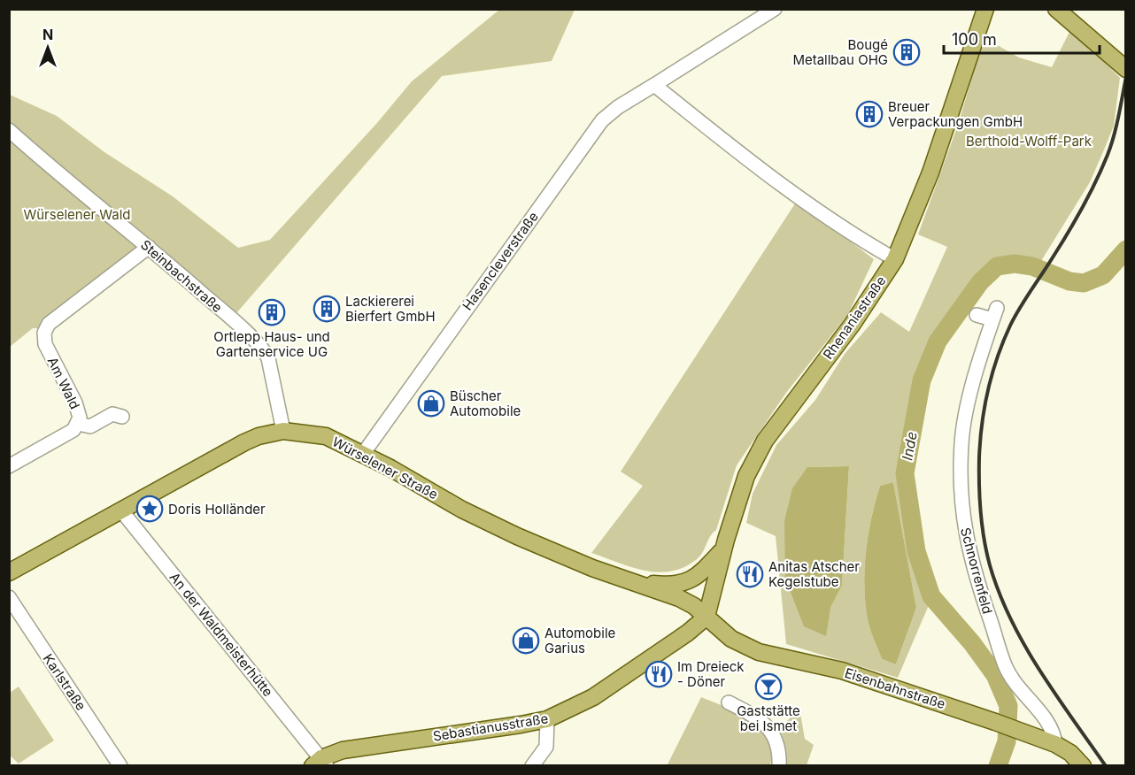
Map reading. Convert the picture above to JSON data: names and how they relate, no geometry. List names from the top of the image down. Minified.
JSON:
{"streets":{"main road":["Rhenaniastraße","Würselener Straße","Eisenbahnstraße","Sebastianusstraße"],"street":["Hasencleverstraße","Steinbachstraße","Am Wald","Schnorrenfeld","An der Waldmeisterhütte","Karlstraße"]},"crossings":[["Hasencleverstraße","Würselener Straße"],["Steinbachstraße","Am Wald"],["Steinbachstraße","Würselener Straße"],["Rhenaniastraße","Würselener Straße"],["Rhenaniastraße","Eisenbahnstraße"],["Rhenaniastraße","Sebastianusstraße"],["Würselener Straße","An der Waldmeisterhütte"],["Würselener Straße","Eisenbahnstraße"],["Würselener Straße","Sebastianusstraße"],["Schnorrenfeld","Eisenbahnstraße"],["An der Waldmeisterhütte","Sebastianusstraße"],["Eisenbahnstraße","Sebastianusstraße"]],"water":["Inde"],"parks":["Berthold-Wolff-Park","Würselener Wald"],"places":{"building":["Bougé Metallbau OHG","Breuer Verpackungen GmbH","Lackiererei Bierfert GmbH","Ortlepp Haus- und Gartenservice UG"],"shop":["Büscher Automobile","Automobile Garius"],"place":["Doris Holländer"],"restaurant":["Anitas Atscher Kegelstube","Im Dreieck - Döner"],"bar":["Gaststätte bei Ismet"]},"scale_bar":"100 m","north":"top"}
